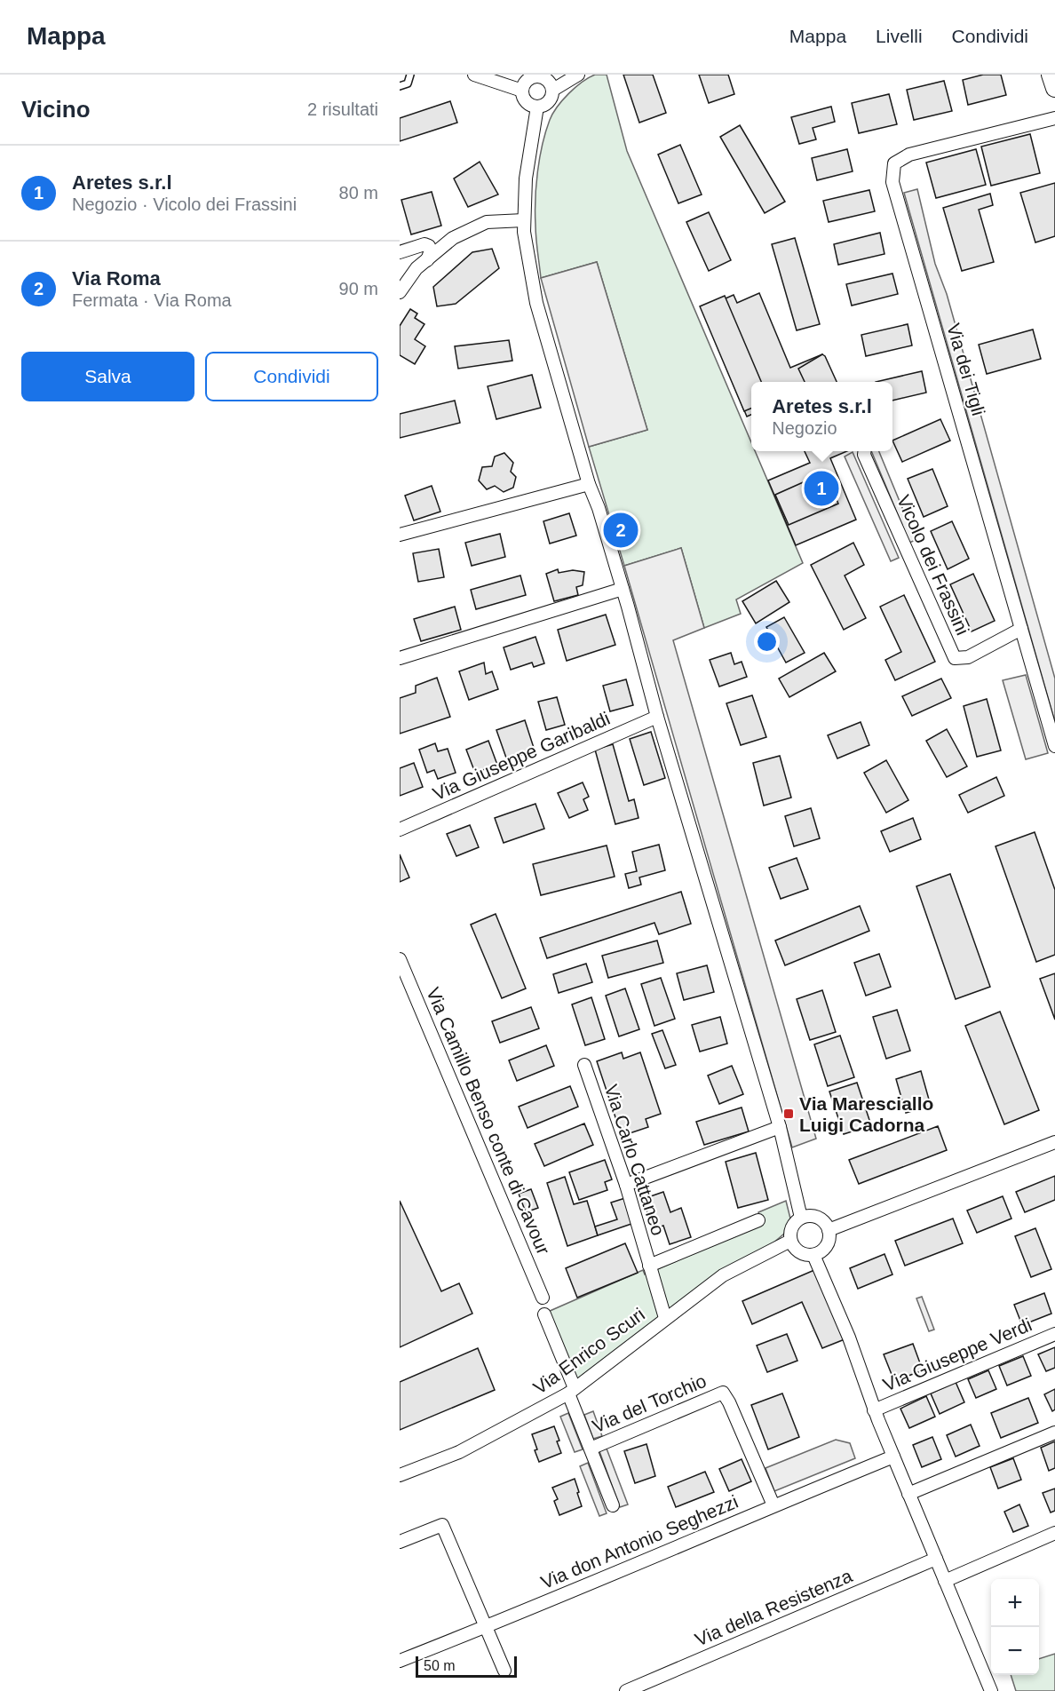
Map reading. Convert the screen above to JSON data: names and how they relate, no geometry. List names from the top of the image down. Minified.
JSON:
{"streets":{"street":["Via dei Tigli","Vicolo dei Frassini","Via Giuseppe Garibaldi","Via Camillo Benso conte di Cavour","Via Carlo Cattaneo","Via Enrico Scuri","Via Giuseppe Verdi","Via del Torchio","Via don Antonio Seghezzi","Via della Resistenza"]},"crossings":[["Via dei Tigli","Vicolo dei Frassini"],["Via Carlo Cattaneo","Via Enrico Scuri"],["Via Enrico Scuri","Via del Torchio"],["Via del Torchio","Via don Antonio Seghezzi"]],"places":{"transit":["Via Maresciallo Luigi Cadorna"]},"scale_bar":"50 m","page":{"header":"Mappa","nav":["Mappa","Livelli","Condividi"],"heading":["Vicino","2 risultati"],"list":[{"mark":"1","name":"Aretes s.r.l","note":"Negozio · Vicolo dei Frassini","value":"80 m"},{"mark":"2","name":"Via Roma","note":"Fermata · Via Roma","value":"90 m"}],"buttons":["Salva","Condividi"],"popup":["Aretes s.r.l","Negozio"],"pins":["1","2"],"map_buttons":["+","−"],"scale":"50 m"}}
